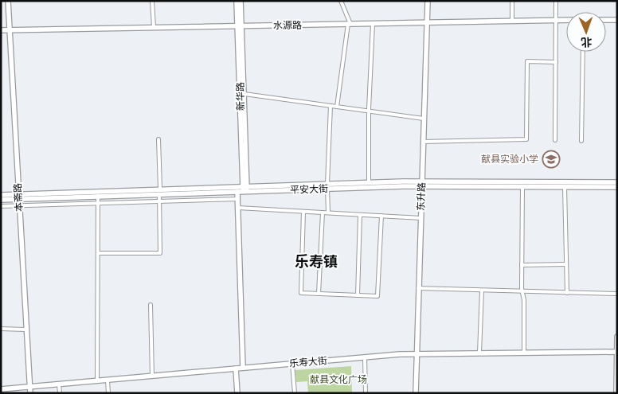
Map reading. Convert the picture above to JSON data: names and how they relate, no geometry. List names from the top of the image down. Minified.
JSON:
{"streets":{"main road":["水源路","新华路","平安大街","东升路","本斋路","乐寿大街"]},"crossings":[["水源路","新华路"],["水源路","东升路"],["水源路","本斋路"],["新华路","平安大街"],["平安大街","东升路"],["平安大街","本斋路"],["东升路","乐寿大街"],["本斋路","乐寿大街"]],"districts":["乐寿镇"],"parks":["献县文化广场"],"places":{"school or university":["献县实验小学"]},"north":"bottom"}
